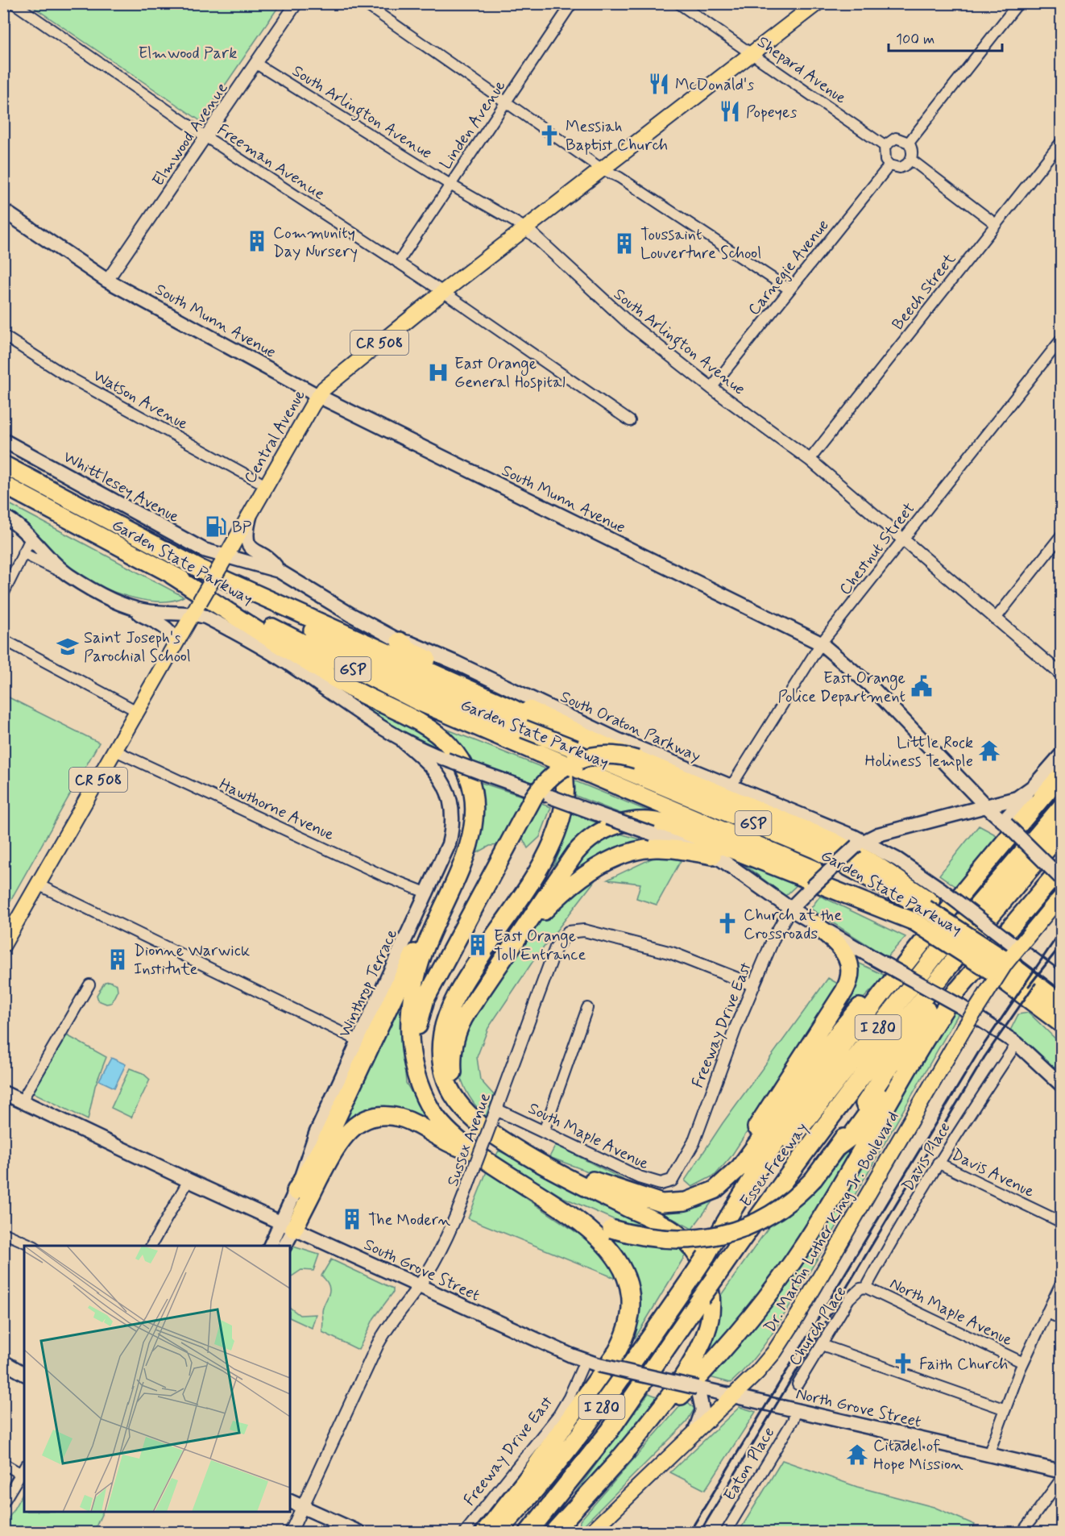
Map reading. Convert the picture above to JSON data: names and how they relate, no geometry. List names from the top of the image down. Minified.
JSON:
{"streets":{"highway":["Garden State Parkway","GSP","I 280","Essex Freeway"],"main road":["South Munn Avenue","CR 508","Central Avenue","Whittlesey Avenue","South Oraton Parkway","Winthrop Terrace","Freeway Drive East","Dr. Martin Luther King Jr. Boulevard","South Grove Street","North Grove Street"],"street":["Shepard Avenue","South Arlington Avenue","Linden Avenue","Elmwood Avenue","Freeman Avenue","Carnegie Avenue","Beech Street","Watson Avenue","Chestnut Street","Hawthorne Avenue","South Maple Avenue","Sussex Avenue","Davis Place","Davis Avenue","North Maple Avenue","Church Place","Eaton Place"]},"crossings":[["Shepard Avenue","Carnegie Avenue"],["Shepard Avenue","Central Avenue"],["South Arlington Avenue","Linden Avenue"],["South Arlington Avenue","Elmwood Avenue"],["South Arlington Avenue","Carnegie Avenue"],["South Arlington Avenue","Beech Street"],["South Arlington Avenue","Central Avenue"],["South Arlington Avenue","Chestnut Street"],["Linden Avenue","Freeman Avenue"],["Elmwood Avenue","Freeman Avenue"],["Elmwood Avenue","South Munn Avenue"],["Freeman Avenue","Central Avenue"],["South Munn Avenue","Central Avenue"],["South Munn Avenue","Chestnut Street"],["South Munn Avenue","Freeway Drive East"],["Watson Avenue","Central Avenue"],["Central Avenue","Whittlesey Avenue"],["Central Avenue","South Oraton Parkway"],["Central Avenue","Hawthorne Avenue"],["Whittlesey Avenue","South Oraton Parkway"],["Chestnut Street","South Oraton Parkway"],["Garden State Parkway","South Oraton Parkway"],["South Oraton Parkway","Freeway Drive East"],["Hawthorne Avenue","Winthrop Terrace"],["Winthrop Terrace","South Grove Street"],["Freeway Drive East","South Maple Avenue"],["Freeway Drive East","Sussex Avenue"],["Freeway Drive East","South Grove Street"],["South Maple Avenue","Sussex Avenue"],["Sussex Avenue","South Grove Street"],["Davis Place","Davis Avenue"],["Davis Place","North Maple Avenue"],["Davis Place","Church Place"],["Dr. Martin Luther King Jr. Boulevard","South Grove Street"],["Dr. Martin Luther King Jr. Boulevard","North Grove Street"],["South Grove Street","North Grove Street"],["North Maple Avenue","Church Place"],["North Grove Street","Eaton Place"]],"parks":["Elmwood Park"],"places":{"restaurant":["McDonald's","Popeyes"],"church":["Messiah Baptist Church","Church at the Crossroads","Faith Church"],"building":["Community Day Nursery","Toussaint Louverture School","East Orange Toll Entrance","Dionne Warwick Institute","The Modern"],"hospital":["East Orange General Hospital"],"fuel station":["BP"],"school or university":["Saint Joseph's Parochial School"],"public building":["East Orange Police Department"],"temple":["Little Rock Holiness Temple","Citadel of Hope Mission"]},"scale_bar":"100 m"}
